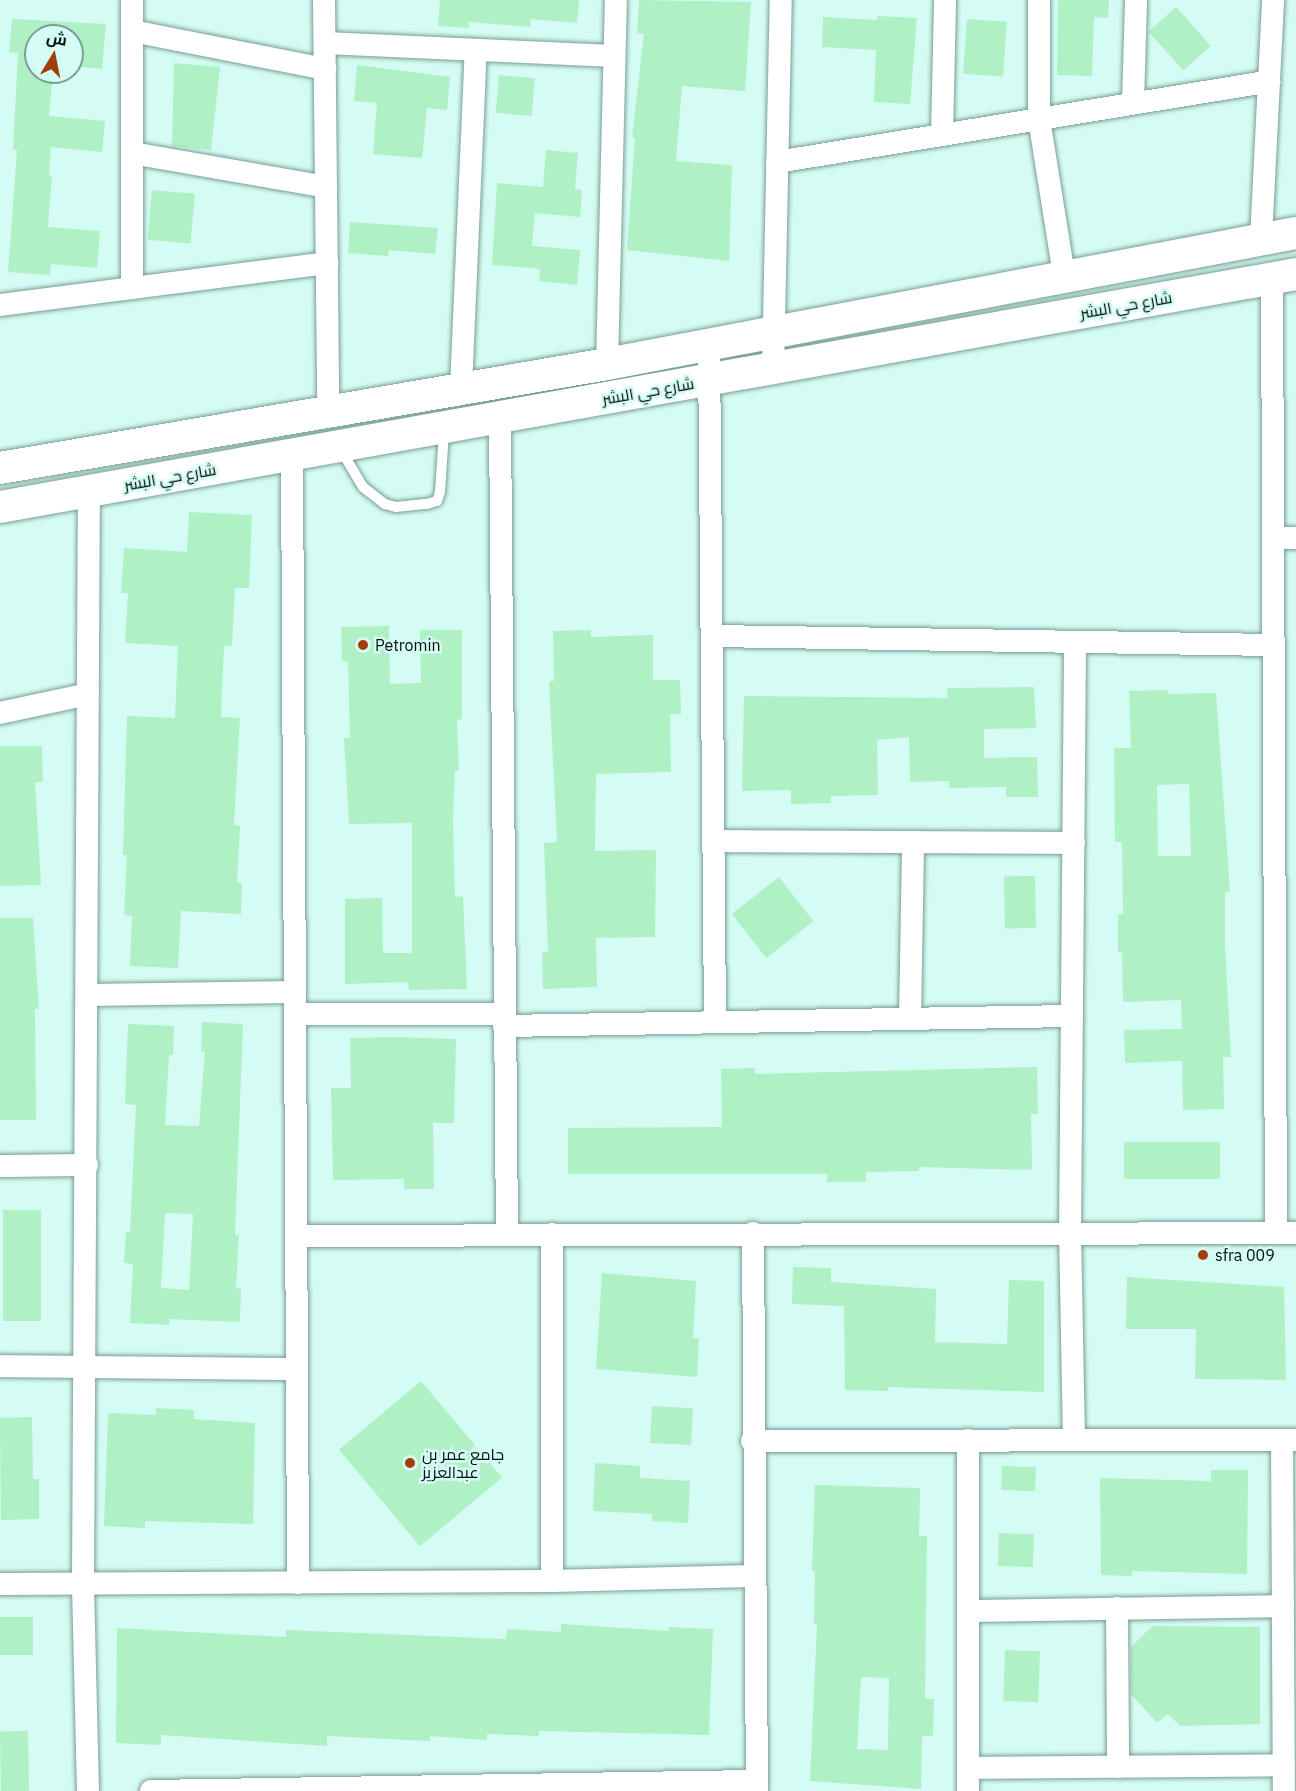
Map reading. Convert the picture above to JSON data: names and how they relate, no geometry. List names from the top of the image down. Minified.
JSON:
{"streets":{"street":["شارع حي البشر"]},"places":["Petromin","sfra 009","جامع عمر بن عبدالعزيز"],"north":"top"}
